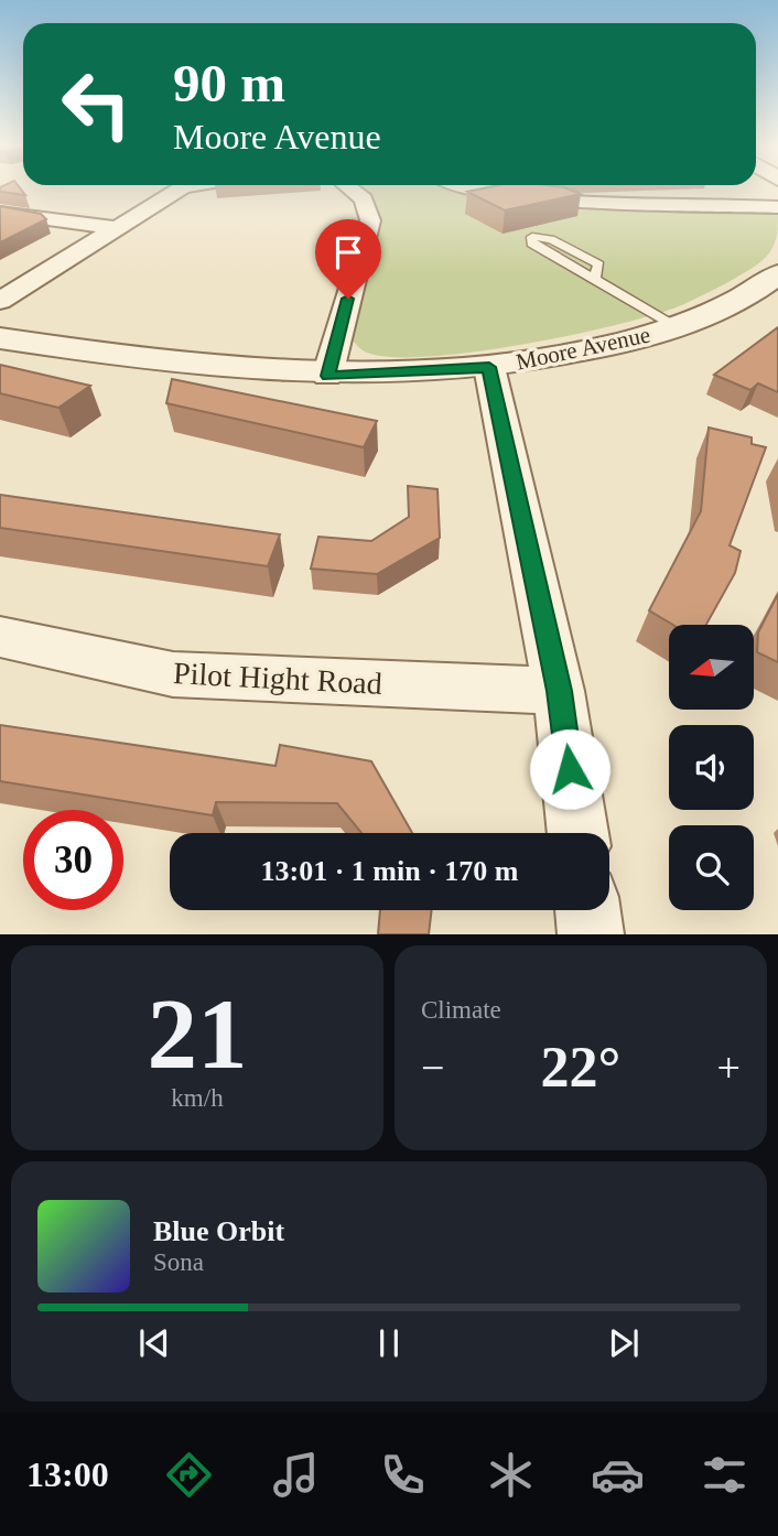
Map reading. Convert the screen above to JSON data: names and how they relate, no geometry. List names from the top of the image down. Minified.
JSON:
{"streets":{"street":["Moore Avenue","Pilot Hight Road"]},"north":"left","page":{"turn":["90 m","Moore Avenue"],"limit":"30","trip":"13:01 · 1 min · 170 m","tile":[["21","km/h"],"Climate"],"heat":["−","22°","+"],"song":["Blue Orbit","Sona"],"tabs":"13:00"}}
